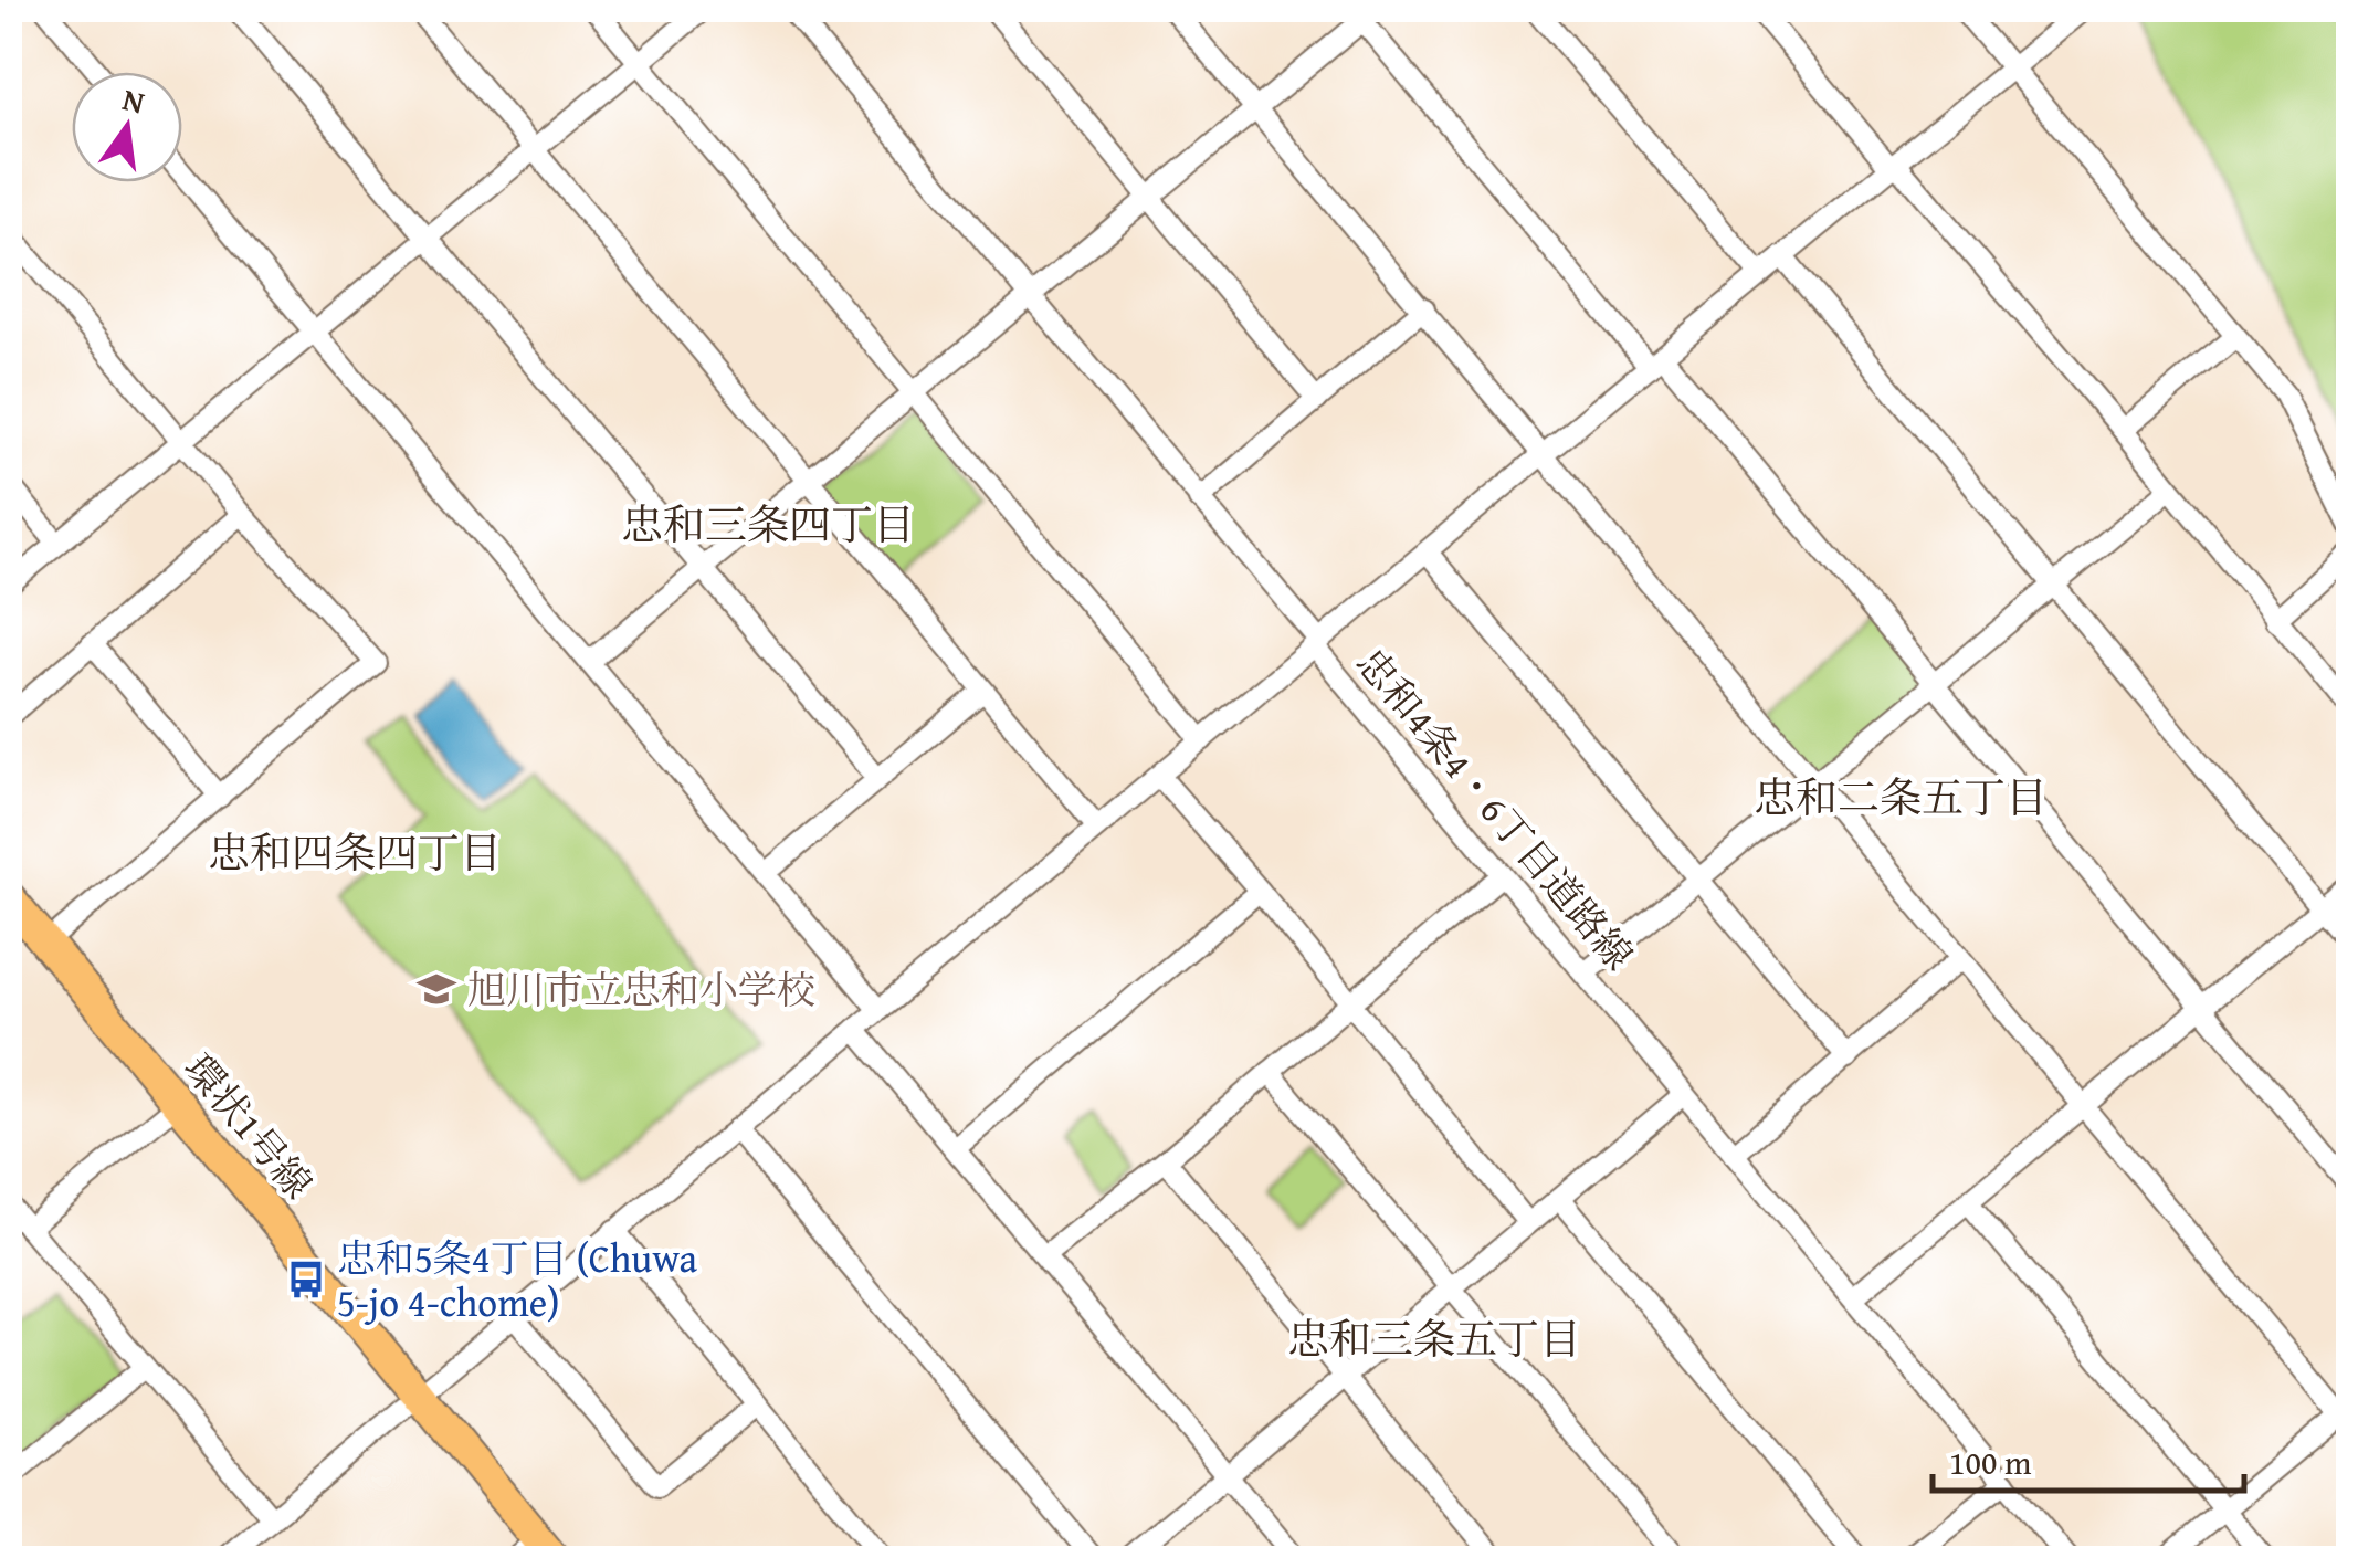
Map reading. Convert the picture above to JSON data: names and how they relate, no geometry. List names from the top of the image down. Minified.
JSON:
{"streets":{"main road":["環状1号線"],"street":["忠和4条4・6丁目道路線"]},"crossings":[["忠和4条4・6丁目道路線","環状1号線"]],"districts":["忠和三条四丁目","忠和二条五丁目","忠和四条四丁目","忠和三条五丁目"],"places":{"school or university":["旭川市立忠和小学校"],"bus stop":["忠和5条4丁目 (Chuwa 5-jo 4-chome)"]},"scale_bar":"100 m","north":"top"}
